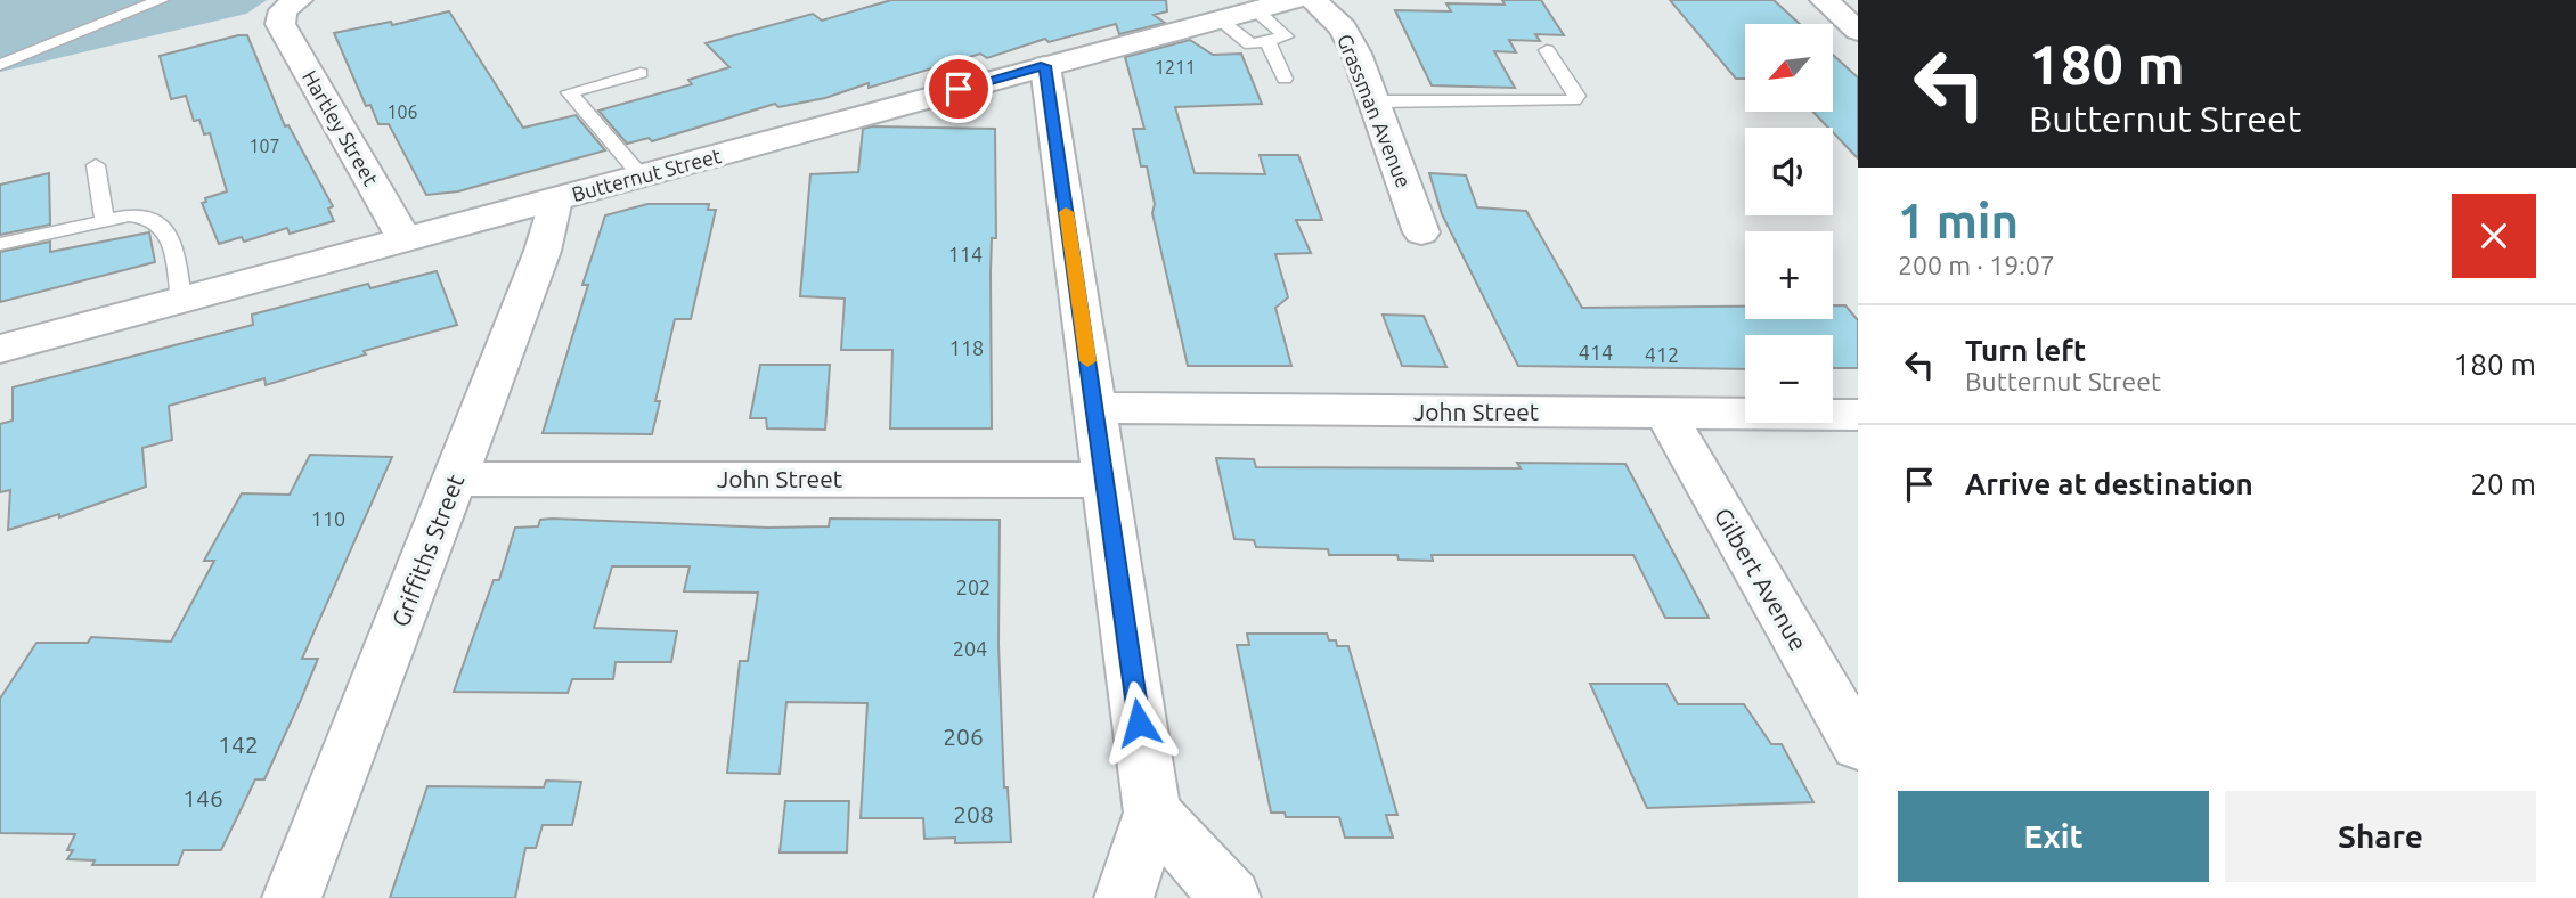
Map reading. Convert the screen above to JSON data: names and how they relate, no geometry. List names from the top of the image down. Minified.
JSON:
{"streets":{"street":["Grassman Avenue","Hartley Street","Butternut Street","John Street","Griffiths Street","Gilbert Avenue"]},"crossings":[["Hartley Street","Butternut Street"],["Butternut Street","Griffiths Street"],["John Street","Griffiths Street"],["John Street","Gilbert Avenue"]],"house_numbers":["1211","106","107","114","118","414","412","110","202","204","206","142","146","208"],"north":"bottom left","page":{"turn":["180 m","Butternut Street"],"map_buttons":["+","−"],"heading":["1 min","200 m · 19:07"],"list":[{"name":"Turn left","note":"Butternut Street","value":"180 m"},{"name":"Arrive at destination","value":"20 m"}],"buttons":["Exit","Share"]}}
